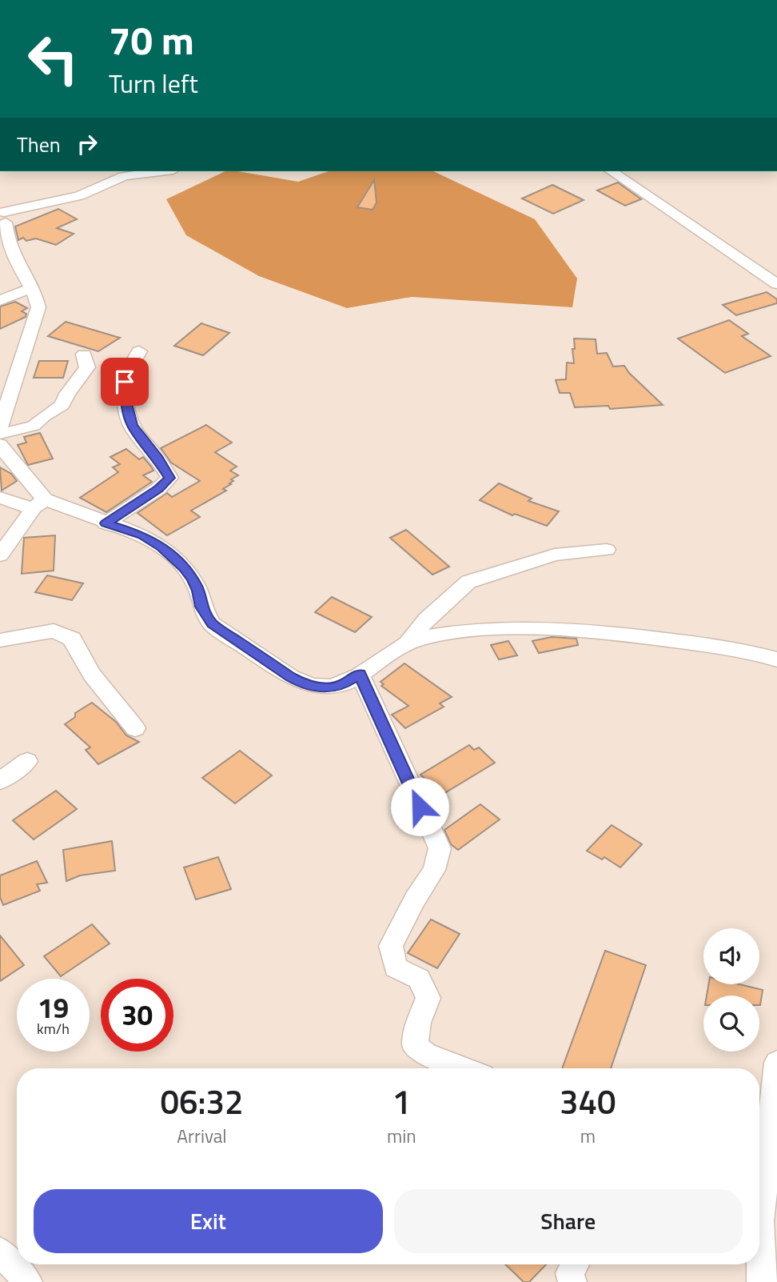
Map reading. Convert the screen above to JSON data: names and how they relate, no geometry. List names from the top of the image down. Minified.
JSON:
{"page":{"turn":["70 m","Turn left"],"then":"Then","speed":"19 km/h","limit":"30","eta":["06:32","Arrival","1","min","340","m"],"buttons":["Exit","Share"]}}
